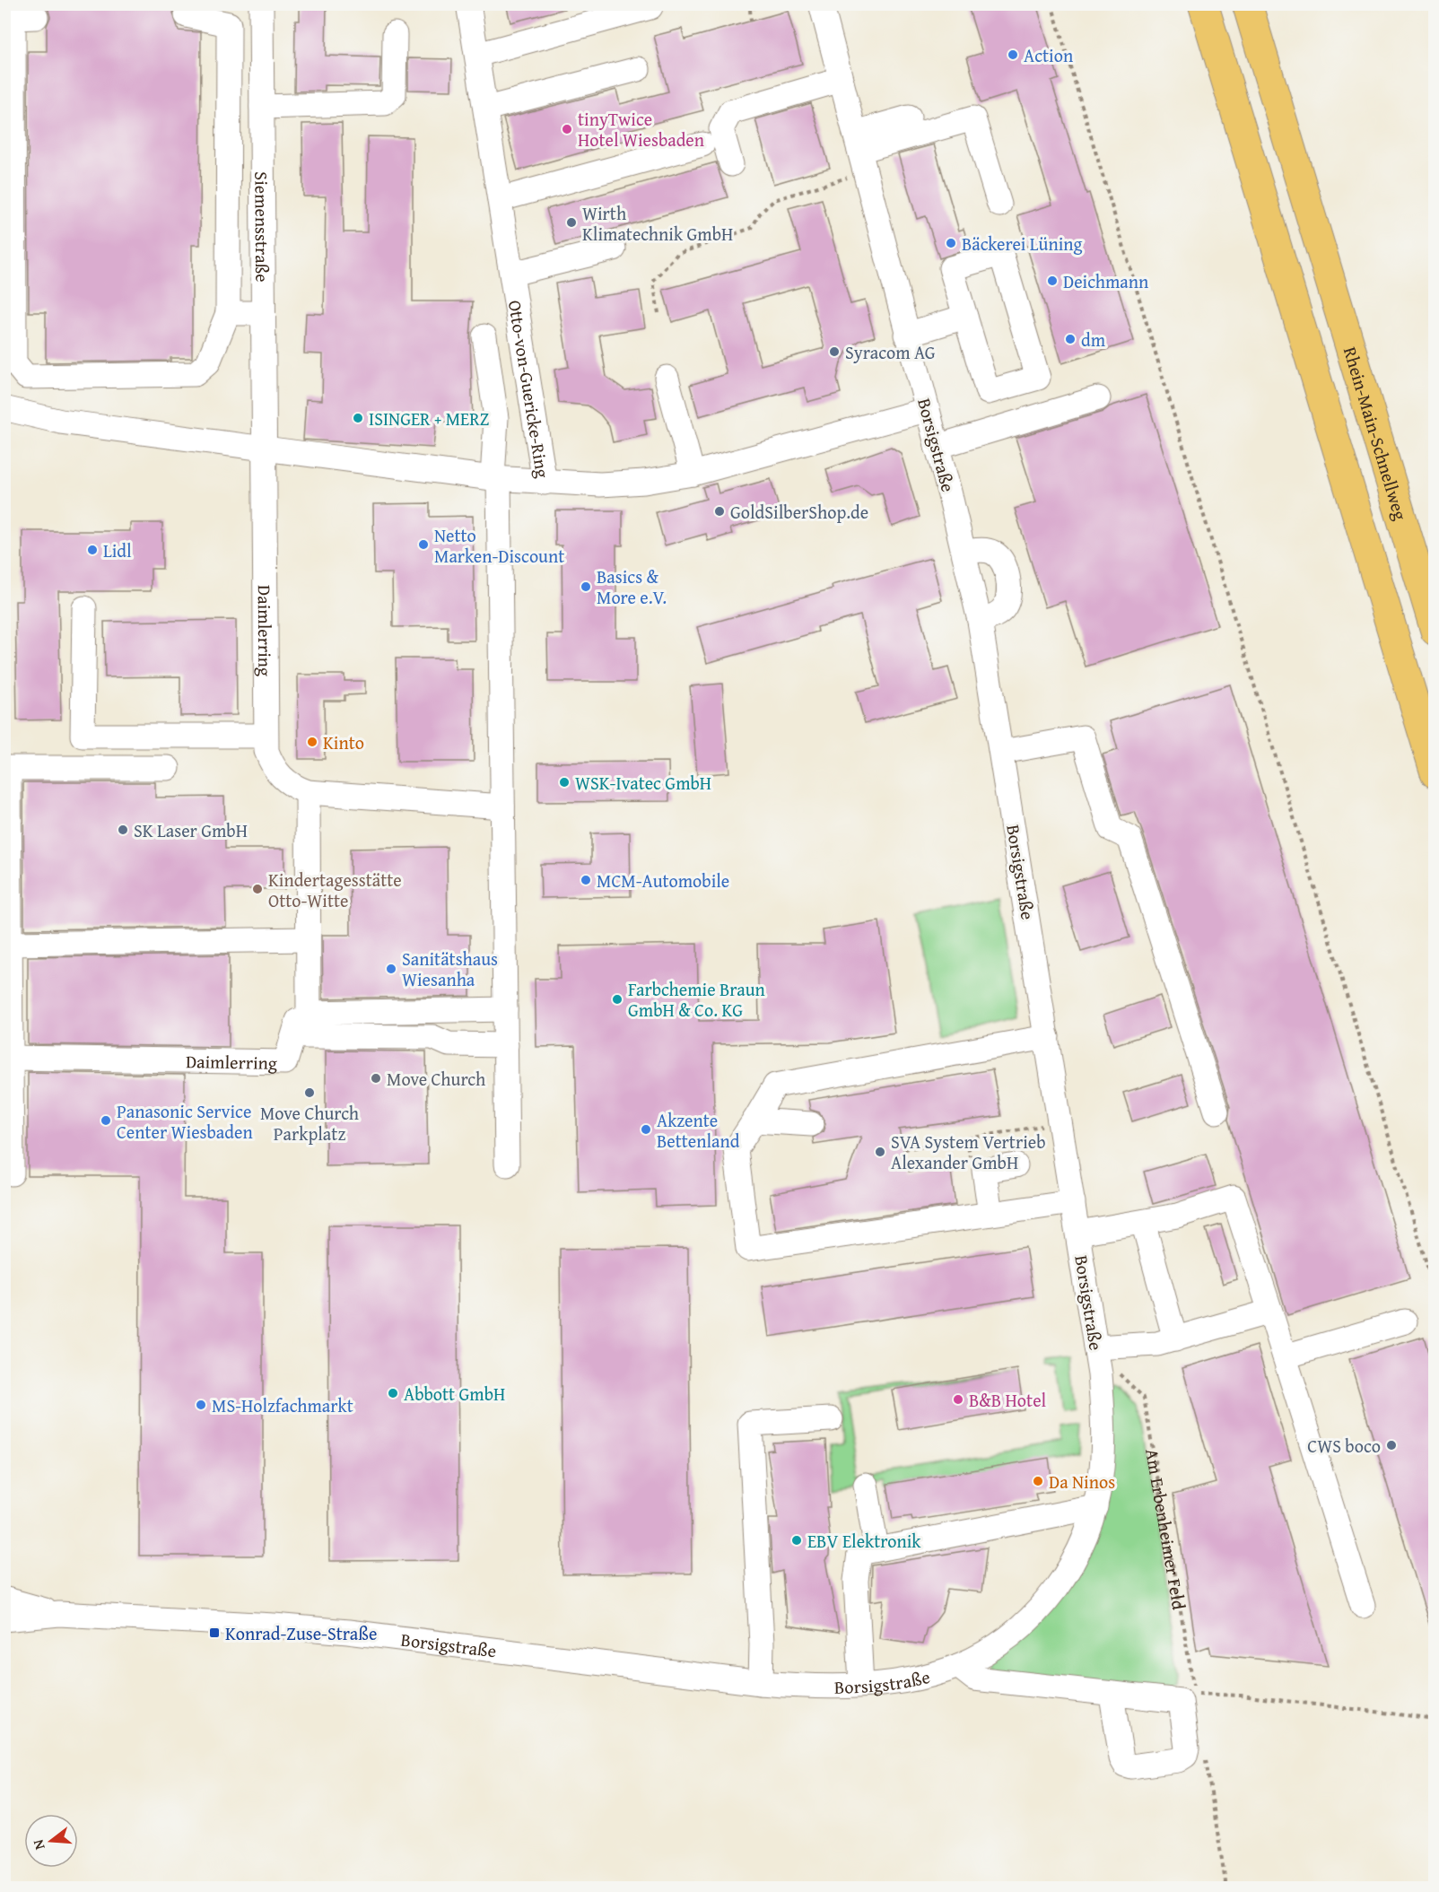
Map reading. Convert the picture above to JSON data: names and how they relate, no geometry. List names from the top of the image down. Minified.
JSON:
{"streets":{"highway":["Rhein-Main-Schnellweg"],"street":["Siemensstraße","Otto-von-Guericke-Ring","Borsigstraße","Daimlerring"],"path":["Am Erbenheimer Feld"]},"crossings":[["Siemensstraße","Daimlerring"],["Otto-von-Guericke-Ring","Borsigstraße"]],"places":{"other":["Action","tinyTwice Hotel Wiesbaden","Wirth Klimatechnik GmbH","Bäckerei Lüning","Deichmann","dm","Syracom AG","ISINGER + MERZ","GoldSilberShop.de","Netto Marken-Discount","Lidl","Basics & More e.V.","Kinto","WSK-Ivatec GmbH","SK Laser GmbH","MCM-Automobile","Kindertagesstätte Otto-Witte","Sanitätshaus Wiesanha","Farbchemie Braun GmbH & Co. KG","Move Church","Move Church Parkplatz","Panasonic Service Center Wiesbaden","Akzente Bettenland","SVA System Vertrieb Alexander GmbH","Abbott GmbH","B&B Hotel","MS-Holzfachmarkt","CWS boco","Da Ninos","EBV Elektronik"],"transit":["Konrad-Zuse-Straße"]},"north":"left"}
